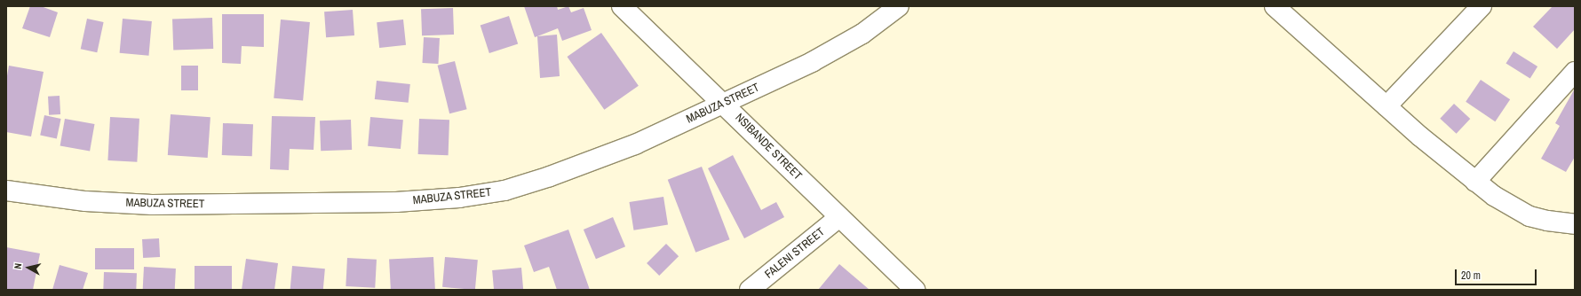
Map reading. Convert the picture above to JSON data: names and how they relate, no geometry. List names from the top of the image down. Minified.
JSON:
{"streets":{"street":["MABUZA STREET","NSIBANDE STREET","FALENI STREET"]},"crossings":[["MABUZA STREET","NSIBANDE STREET"],["NSIBANDE STREET","FALENI STREET"]],"scale_bar":"20 m","north":"left"}
